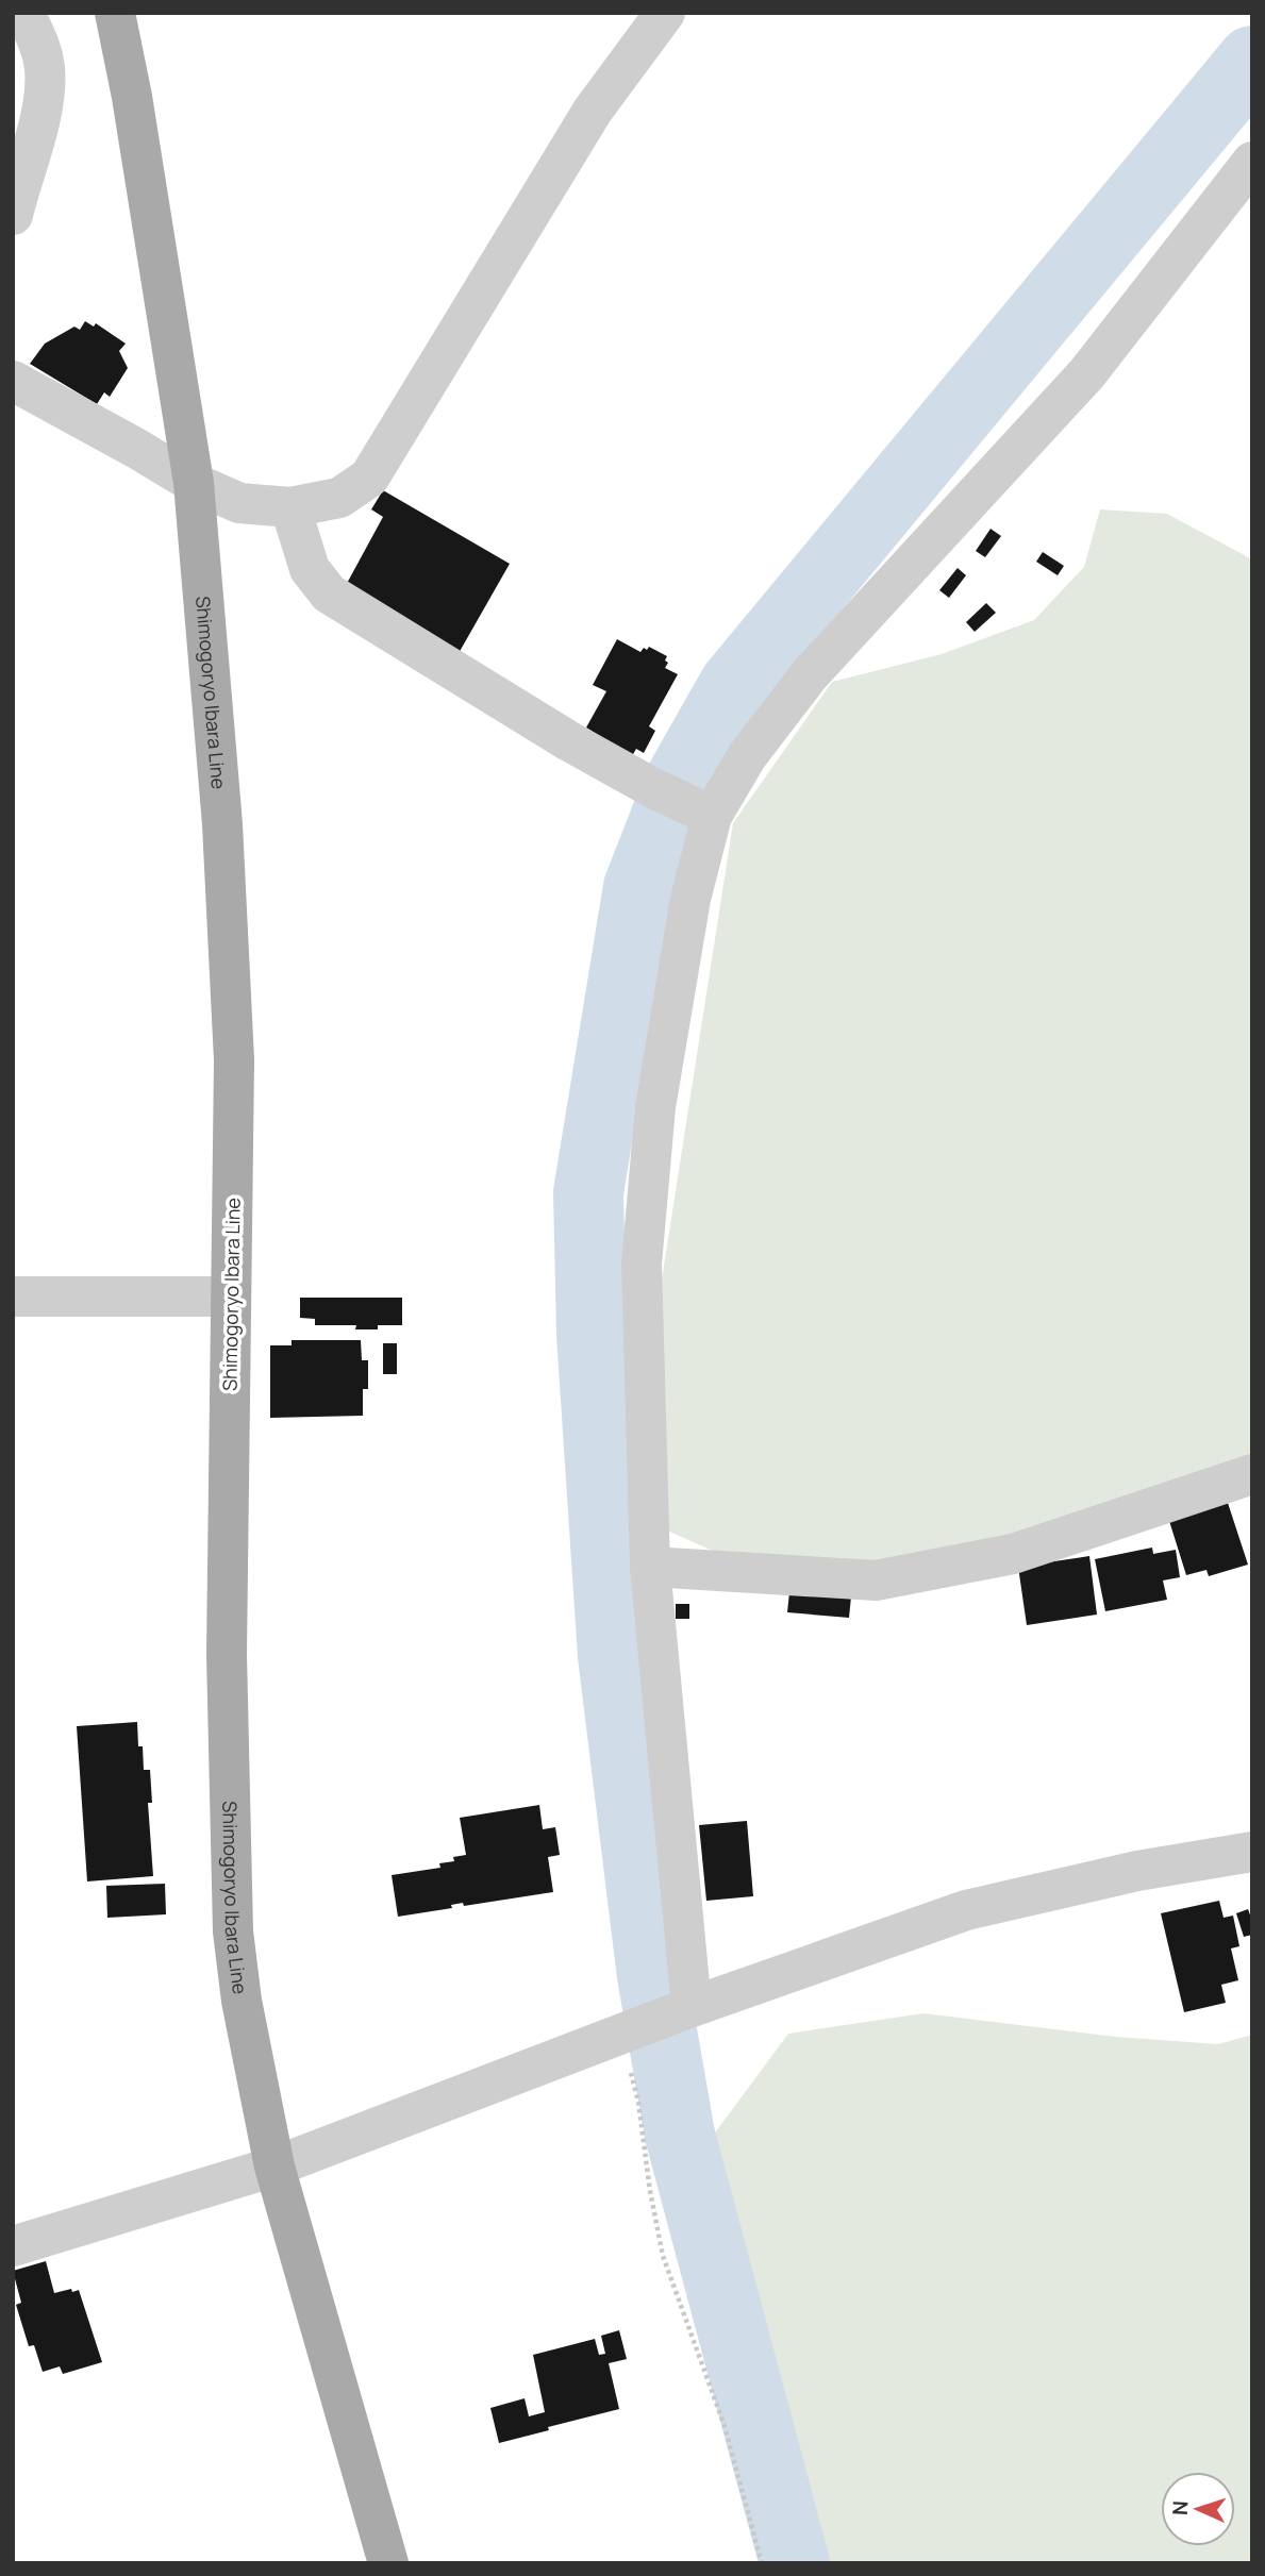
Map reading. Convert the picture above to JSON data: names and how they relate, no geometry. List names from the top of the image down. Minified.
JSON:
{"streets":{"main road":["Shimogoryo Ibara Line"]},"north":"left"}
